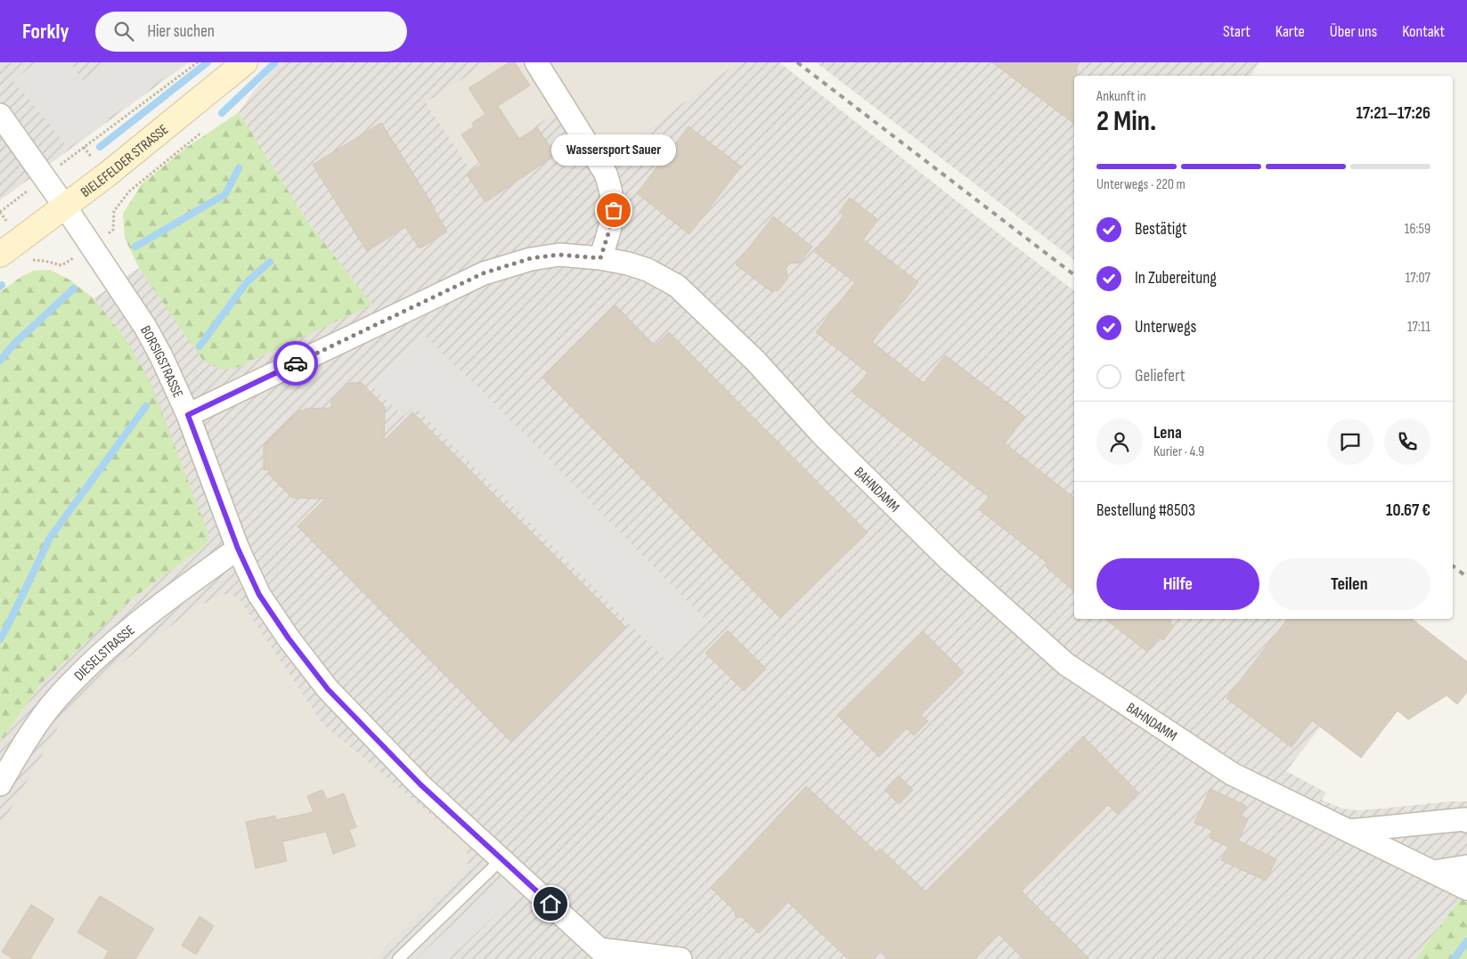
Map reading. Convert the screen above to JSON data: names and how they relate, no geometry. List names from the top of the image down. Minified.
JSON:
{"streets":{"main road":["BIELEFELDER STRASSE"],"street":["BORSIGSTRASSE","BAHNDAMM","DIESELSTRASSE"]},"crossings":[["BIELEFELDER STRASSE","BORSIGSTRASSE"],["BORSIGSTRASSE","BAHNDAMM"],["BORSIGSTRASSE","DIESELSTRASSE"]],"places":["Wassersport Sauer"],"page":{"header":"Forkly","search":"Hier suchen","nav":["Start","Karte","Über uns","Kontakt"],"heading":["2 Min.","Ankunft in","17:21–17:26"],"panel":["Lena","Kurier · 4.9","Bestellung #8503","10.67 €"],"bubble":"Wassersport Sauer","bar":"Unterwegs · 220 m","list":[["Bestätigt","16:59"],["In Zubereitung","17:07"],["Unterwegs","17:11"],"Geliefert"],"buttons":["Hilfe","Teilen"]}}
